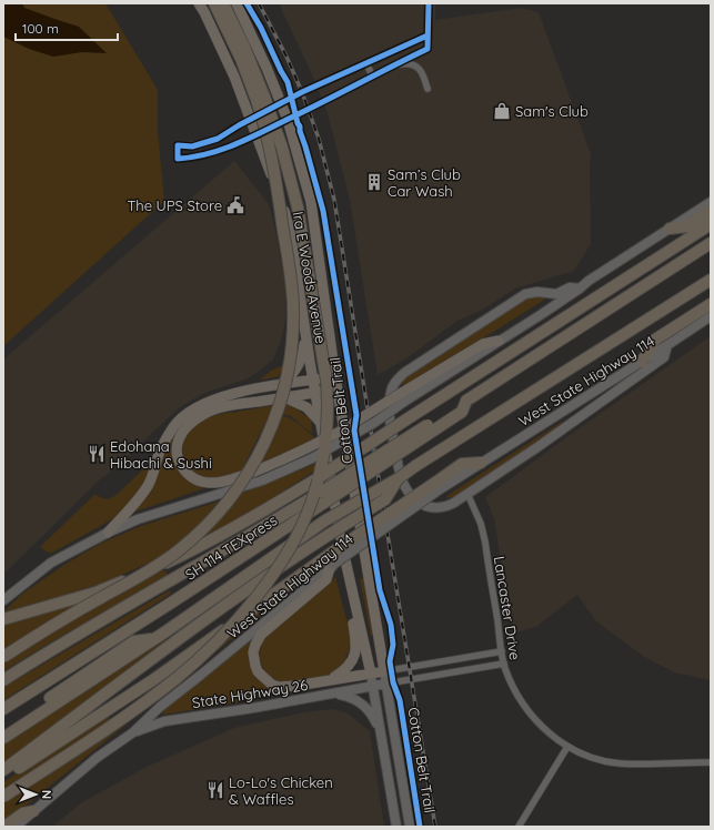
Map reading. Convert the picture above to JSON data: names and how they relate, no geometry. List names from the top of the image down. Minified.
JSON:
{"streets":{"highway":["SH 114 TEXpress"],"main road":["Ira E Woods Avenue","West State Highway 114","State Highway 26"],"street":["Lancaster Drive"],"cycle path":["Cotton Belt Trail"]},"crossings":[["West State Highway 114","State Highway 26"]],"places":{"shop":["Sam's Club"],"building":["Sam’s Club Car Wash"],"public building":["The UPS Store"],"restaurant":["Edohana Hibachi & Sushi","Lo-Lo's Chicken & Waffles"]},"scale_bar":"100 m","north":"right"}
